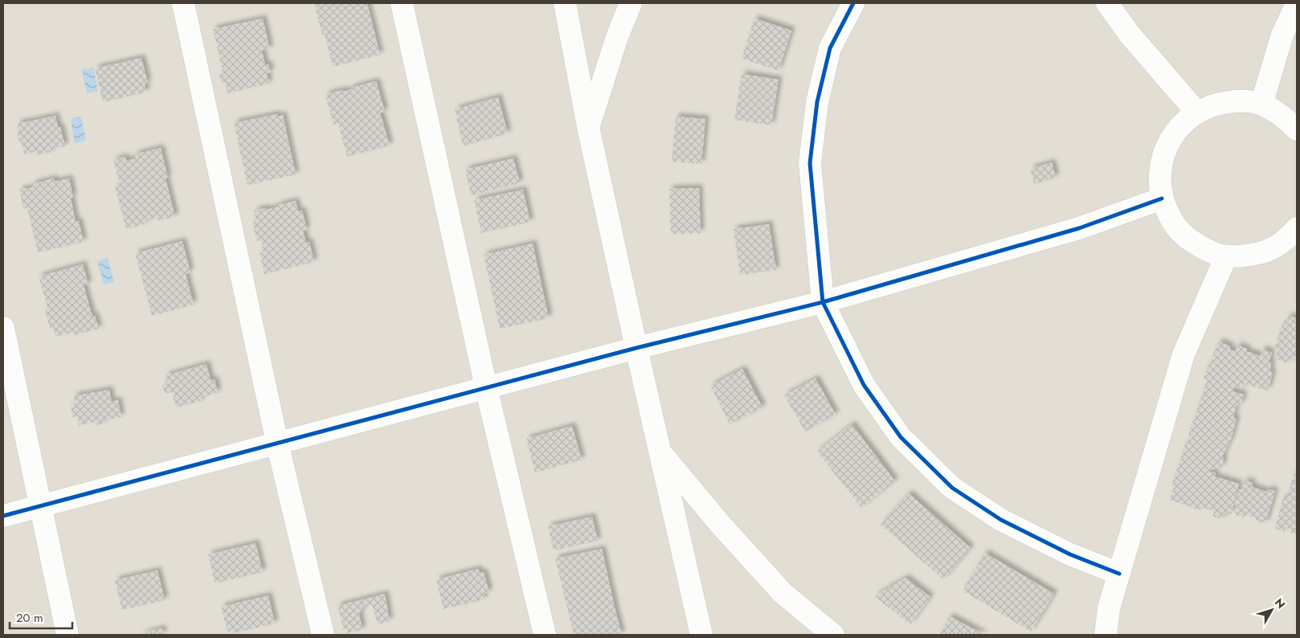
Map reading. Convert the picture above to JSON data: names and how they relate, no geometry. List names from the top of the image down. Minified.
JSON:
{"scale_bar":"20 m","north":"top right"}
